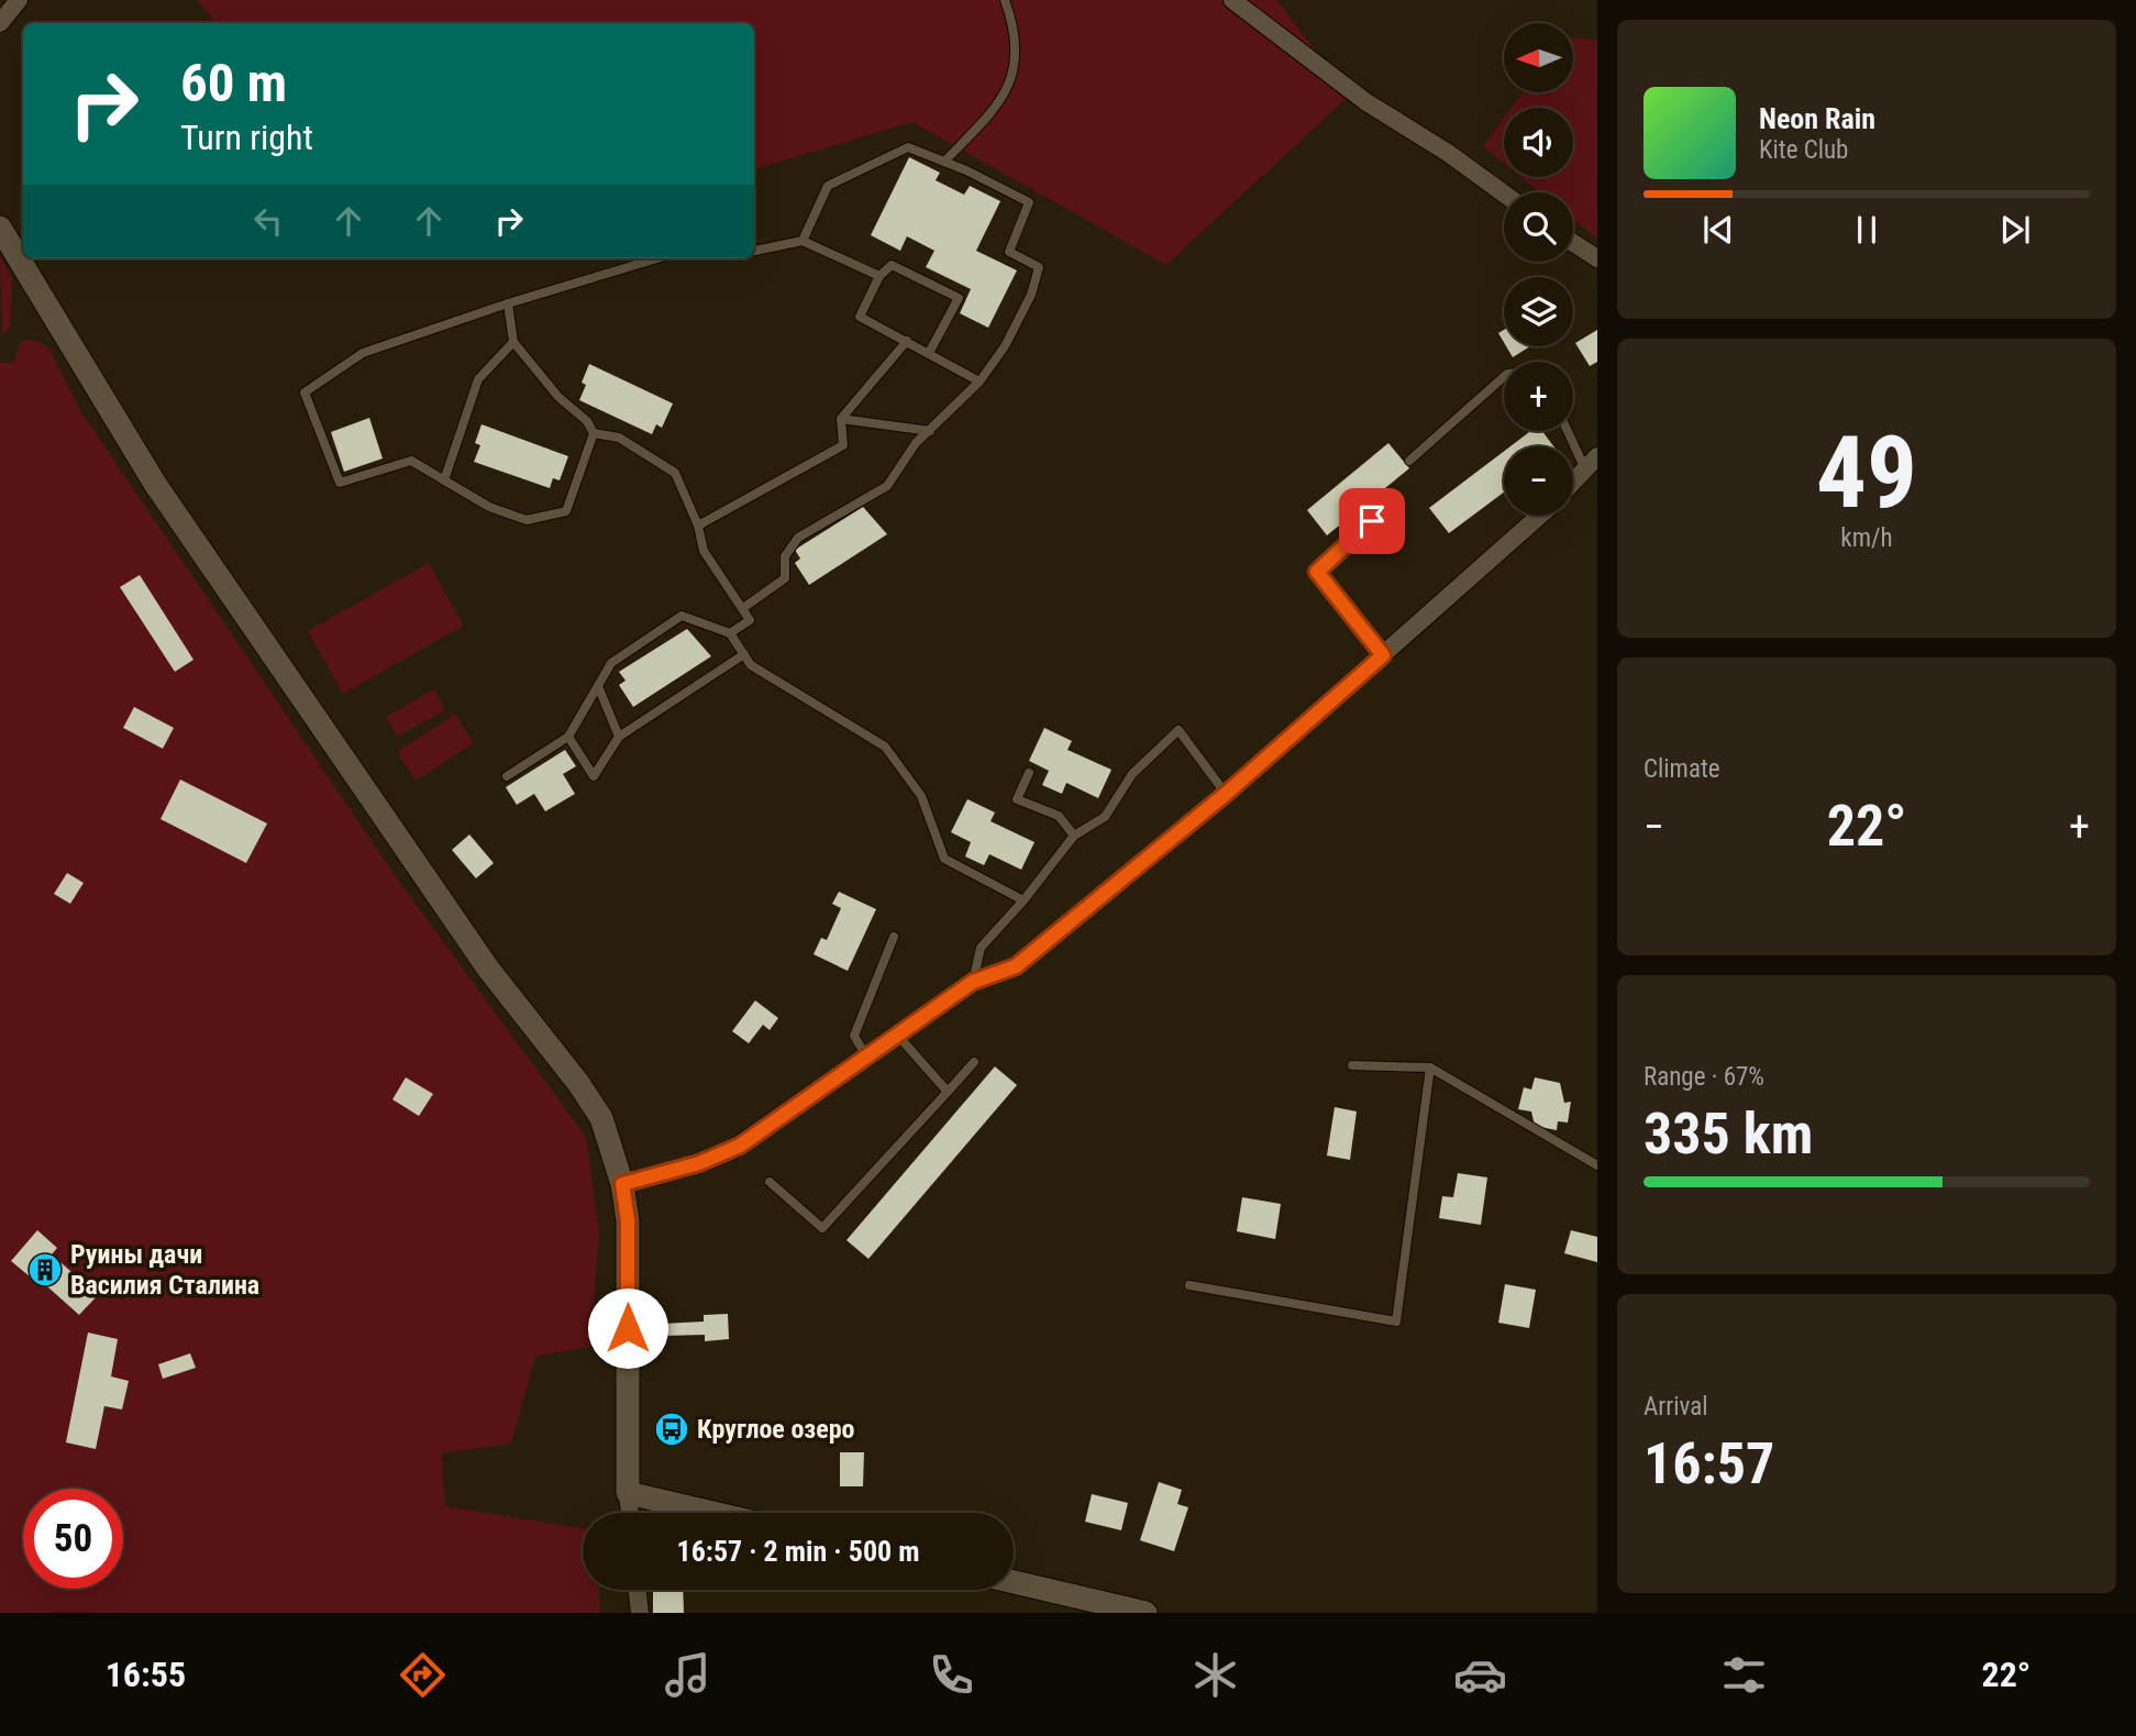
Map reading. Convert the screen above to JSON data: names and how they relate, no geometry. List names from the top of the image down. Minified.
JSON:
{"places":{"building":["Руины дачи Василия Сталина"],"bus stop":["Круглое озеро"]},"north":"left","page":{"map_buttons":["+","−"],"turn":["60 m","Turn right"],"song":["Neon Rain","Kite Club"],"tile":[["49","km/h"],"Climate",["Range · 67%","335 km"],["Arrival","16:57"]],"heat":["−","22°","+"],"limit":"50","trip":"16:57 · 2 min · 500 m","tabs":["16:55","22°"]}}
